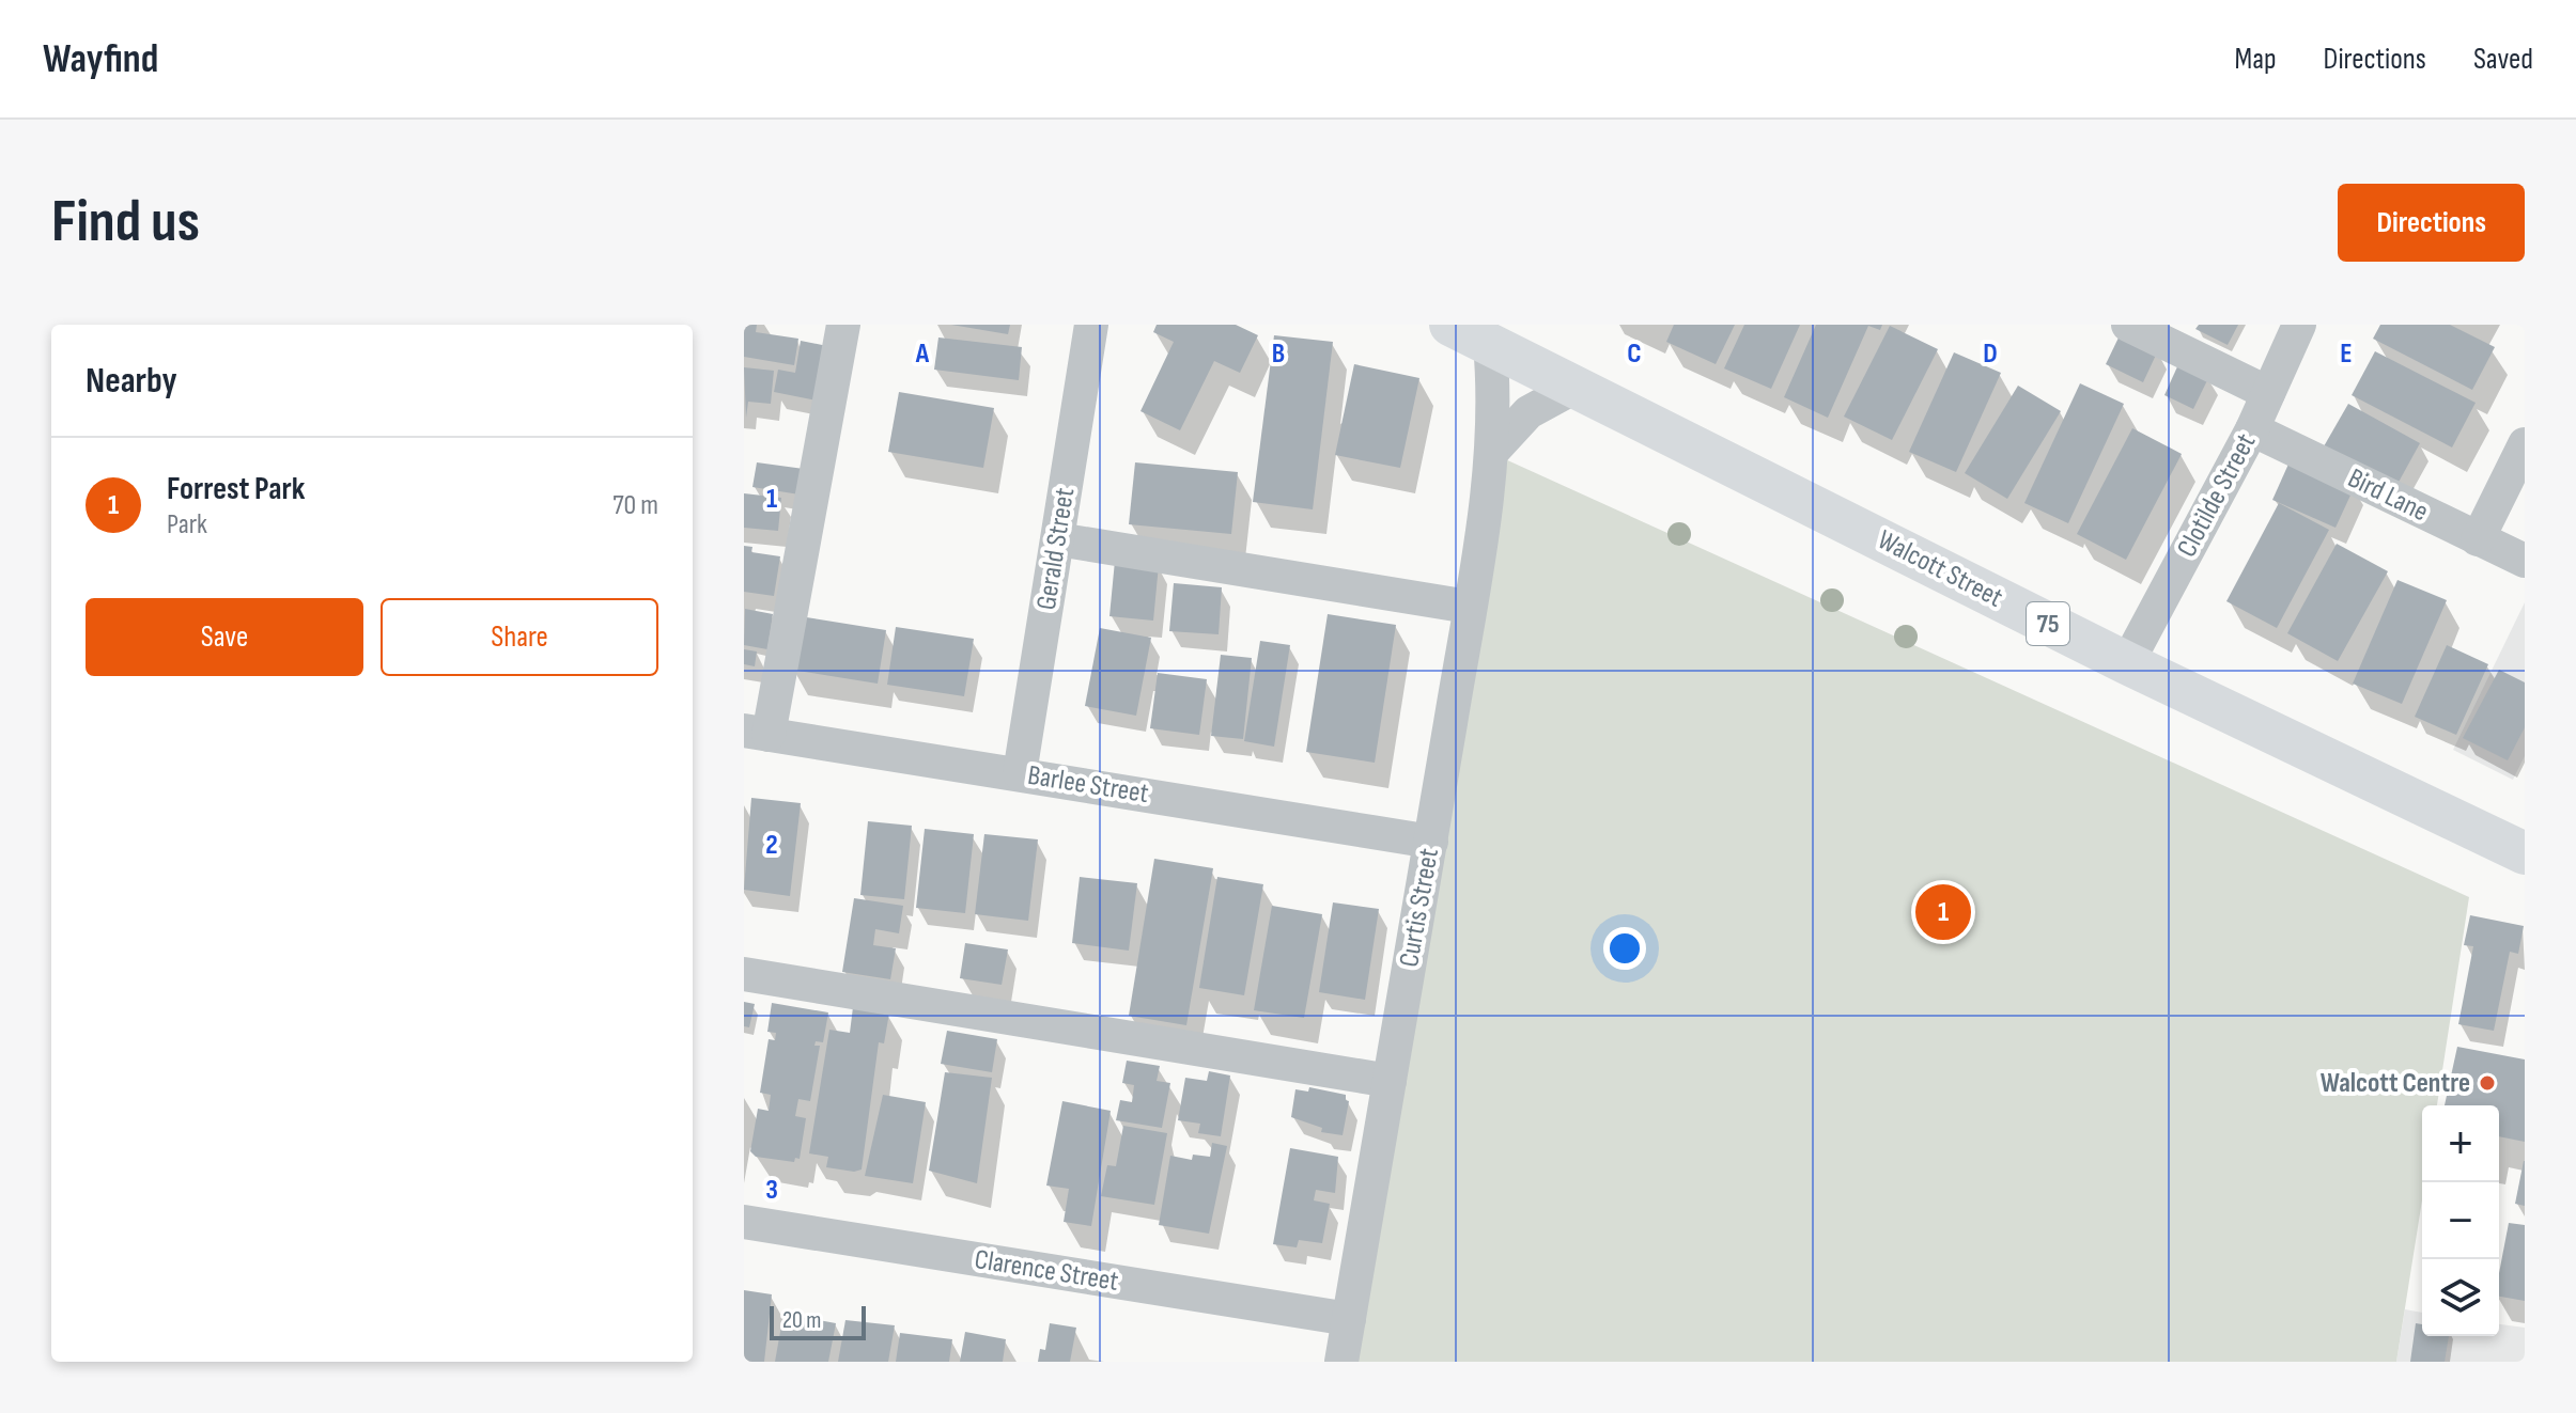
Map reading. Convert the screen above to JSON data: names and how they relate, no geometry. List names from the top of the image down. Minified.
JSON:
{"streets":{"main road":["Walcott Street","75"],"street":["Clotilde Street","Bird Lane","Gerald Street","Barlee Street","Curtis Street","Clarence Street"]},"crossings":[["Clotilde Street","Bird Lane"],["Clotilde Street","Walcott Street"],["Gerald Street","Barlee Street"],["Walcott Street","Curtis Street"],["Barlee Street","Curtis Street"],["Curtis Street","Clarence Street"]],"places":["Walcott Centre"],"scale_bar":"20 m","page":{"header":"Wayfind","nav":["Map","Directions","Saved"],"buttons":["Directions",["Save","Share"]],"title":"Find us","heading":"Nearby","list":[{"mark":"1","name":"Forrest Park","note":"Park","value":"70 m"}],"pins":"1","map_buttons":["+","−"],"scale":"20 m"},"grid":{"columns":["A","B","C","D","E"],"rows":["1","2","3"]}}
